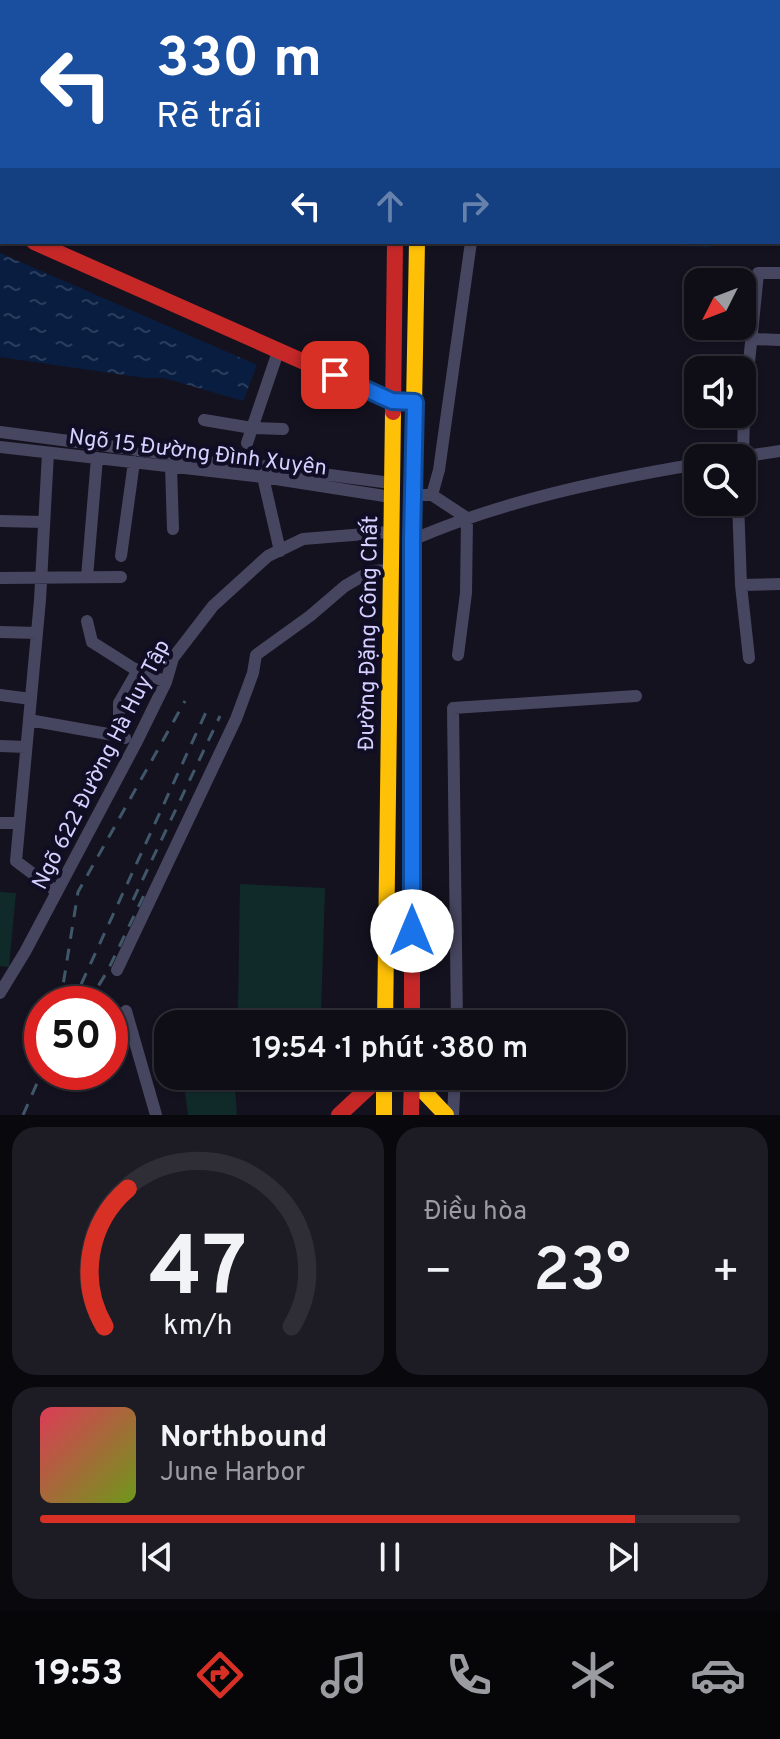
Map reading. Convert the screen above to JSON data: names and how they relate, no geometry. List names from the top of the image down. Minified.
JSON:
{"streets":{"main road":["Đường Đặng Công Chất"],"street":["Ngõ 15 Đường Đình Xuyên","Ngõ 622 Đường Hà Huy Tập"]},"crossings":[["Ngõ 15 Đường Đình Xuyên","Đường Đặng Công Chất"],["Đường Đặng Công Chất","Ngõ 622 Đường Hà Huy Tập"]],"north":"bottom left","page":{"turn":["330 m","Rẽ trái"],"limit":"50","trip":"19:54 · 1 phút · 380 m","tile":"Điều hòa","heat":["−","23°","+"],"song":["Northbound","June Harbor"],"tabs":"19:53","gauge":["47","km/h"]}}
